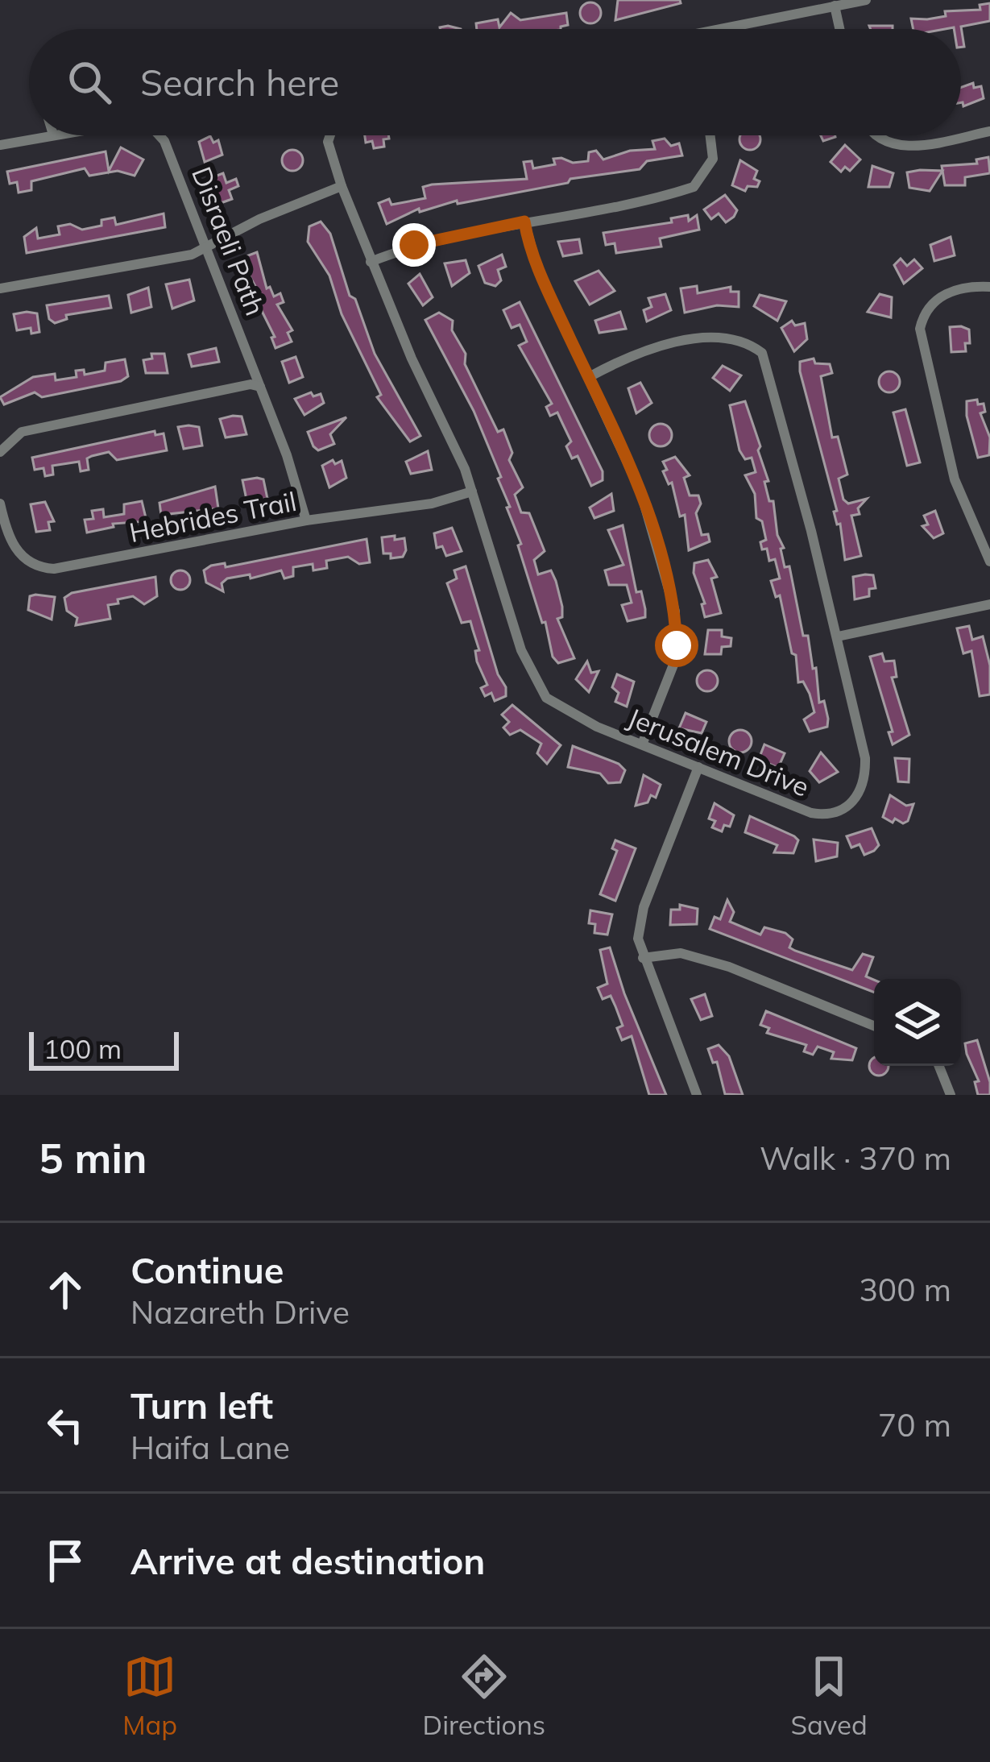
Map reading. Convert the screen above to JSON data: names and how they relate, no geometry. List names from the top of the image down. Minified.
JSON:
{"streets":{"street":["Disraeli Path","Hebrides Trail","Jerusalem Drive"]},"crossings":[["Disraeli Path","Hebrides Trail"],["Hebrides Trail","Jerusalem Drive"]],"scale_bar":"100 m","page":{"search":"Search here","scale":"100 m","heading":["5 min","Walk · 370 m"],"list":[["Continue","Nazareth Drive","300 m"],["Turn left","Haifa Lane","70 m"],"Arrive at destination"],"nav":["Map","Directions","Saved"]}}
